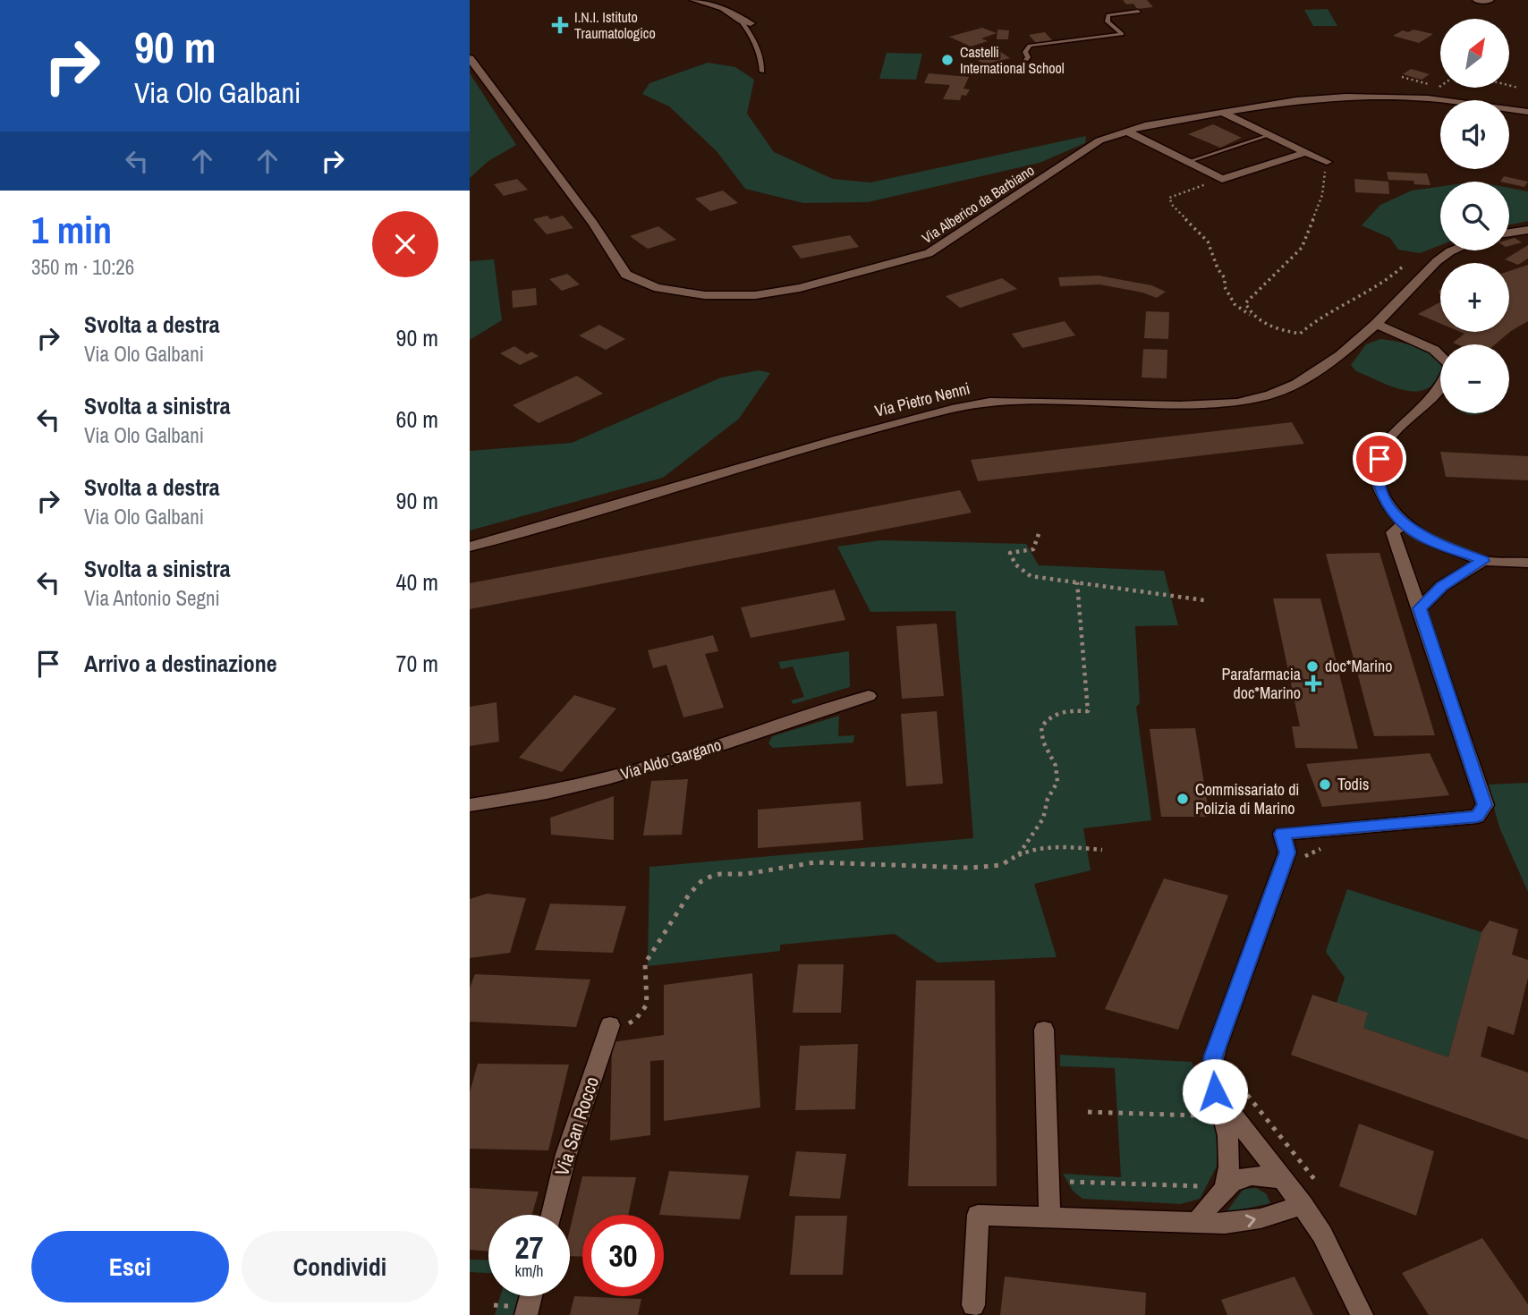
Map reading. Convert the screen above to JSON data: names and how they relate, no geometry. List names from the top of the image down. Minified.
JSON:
{"streets":{"street":["Via Alberico da Barbiano","Via Pietro Nenni","Via Aldo Gargano","Via San Rocco"]},"places":{"health":["I.N.I. Istituto Traumatologico","Parafarmacia doc*Marino"],"other":["Castelli International School","doc*Marino","Todis","Commissariato di Polizia di Marino"]},"north":"top right","page":{"turn":["90 m","Via Olo Galbani"],"map_buttons":["+","−"],"heading":["1 min","350 m · 10:26"],"list":[{"name":"Svolta a destra","note":"Via Olo Galbani","value":"90 m"},{"name":"Svolta a sinistra","note":"Via Olo Galbani","value":"60 m"},{"name":"Svolta a destra","note":"Via Olo Galbani","value":"90 m"},{"name":"Svolta a sinistra","note":"Via Antonio Segni","value":"40 m"},{"name":"Arrivo a destinazione","value":"70 m"}],"speed":"27 km/h","limit":"30","buttons":["Esci","Condividi"]}}
